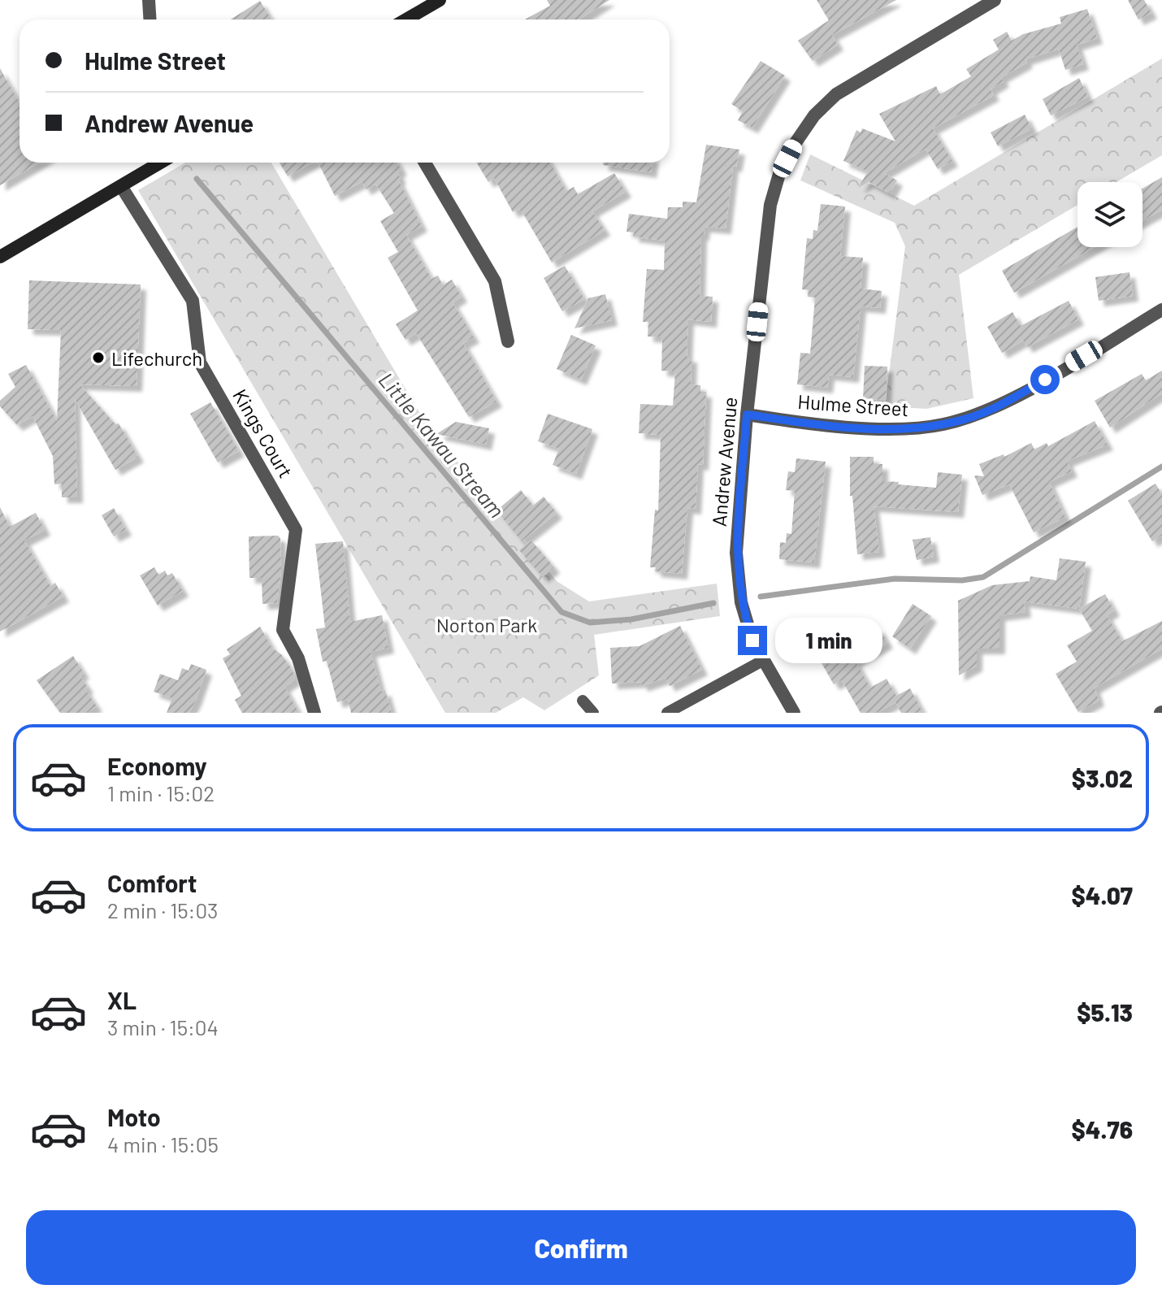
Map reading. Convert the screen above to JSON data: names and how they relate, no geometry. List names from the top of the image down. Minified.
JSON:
{"streets":{"street":["Hulme Street","Kings Court","Andrew Avenue"]},"crossings":[["Hulme Street","Andrew Avenue"]],"water":["Little Kawau Stream"],"parks":["Norton Park"],"places":["Lifechurch"],"page":{"banner":["Hulme Street","Andrew Avenue"],"bubble":"1 min","list":[{"name":"Economy","note":"1 min · 15:02","value":"$3.02"},{"name":"Comfort","note":"2 min · 15:03","value":"$4.07"},{"name":"XL","note":"3 min · 15:04","value":"$5.13"},{"name":"Moto","note":"4 min · 15:05","value":"$4.76"}],"buttons":"Confirm"}}
